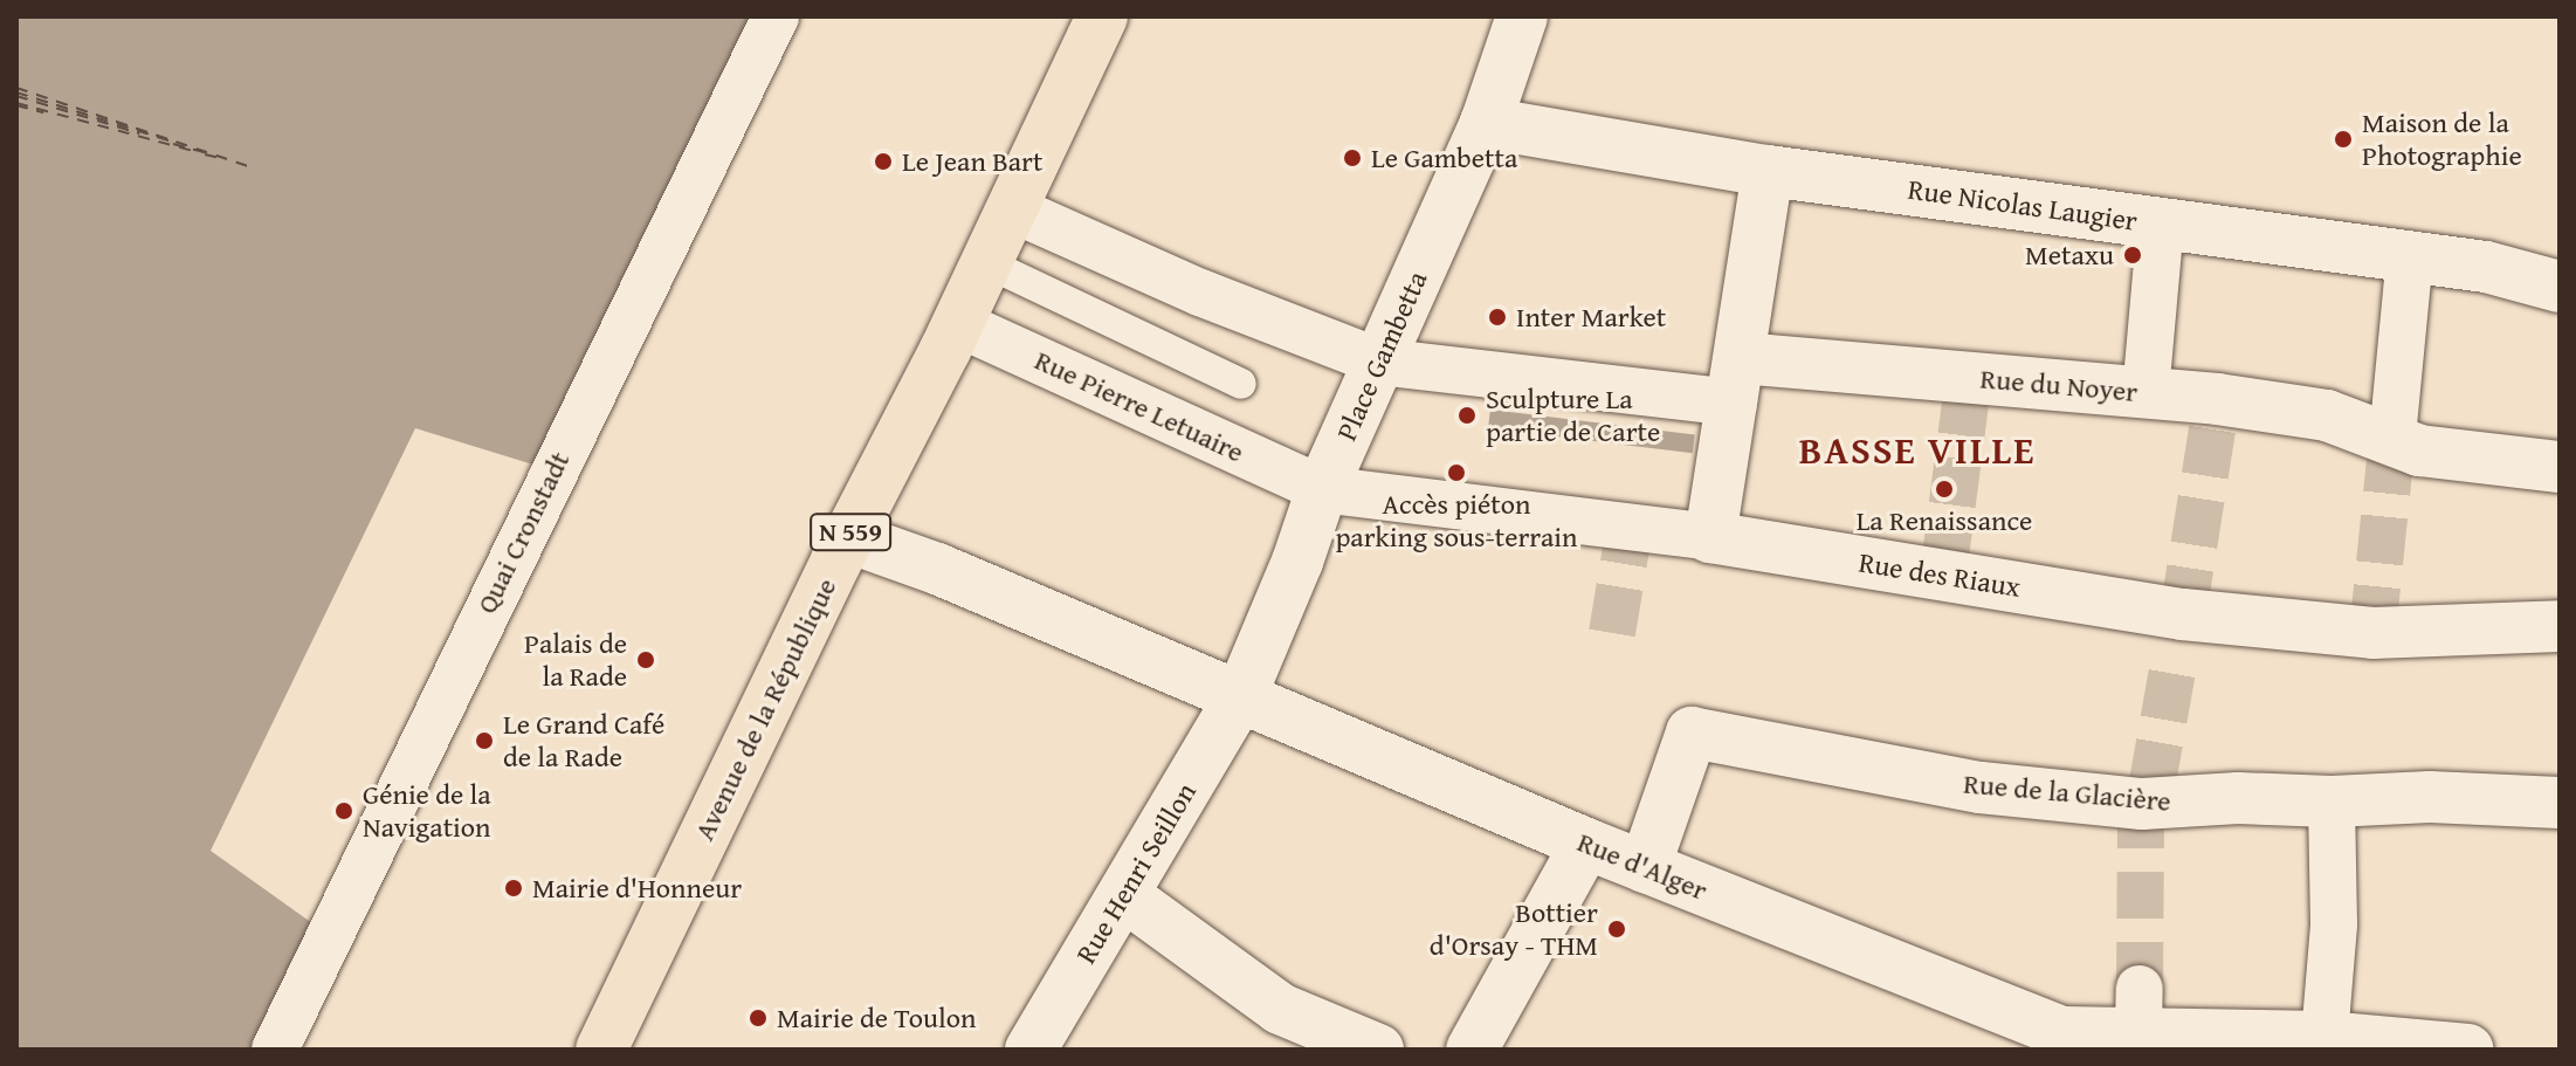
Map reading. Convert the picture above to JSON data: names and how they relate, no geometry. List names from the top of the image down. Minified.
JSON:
{"streets":{"main road":["N 559","Avenue de la République"],"street":["Rue Nicolas Laugier","Place Gambetta","Rue du Noyer","Rue Pierre Letuaire","Quai Cronstadt","Rue des Riaux","Rue de la Glacière","Rue d'Alger","Rue Henri Seillon"]},"crossings":[["Rue Nicolas Laugier","Place Gambetta"],["Place Gambetta","Rue Pierre Letuaire"],["Place Gambetta","Rue des Riaux"],["Place Gambetta","Rue d'Alger"],["Place Gambetta","Rue Henri Seillon"],["Rue Pierre Letuaire","Rue des Riaux"],["Rue Pierre Letuaire","Avenue de la République"],["Avenue de la République","Rue d'Alger"],["Rue de la Glacière","Rue d'Alger"],["Rue d'Alger","Rue Henri Seillon"]],"districts":["BASSE VILLE"],"places":["Maison de la Photographie","Le Gambetta","Le Jean Bart","Metaxu","Inter Market","Sculpture La partie de Carte","Accès piéton parking sous-terrain","La Renaissance","Palais de la Rade","Le Grand Café de la Rade","Génie de la Navigation","Mairie d'Honneur","Bottier d'Orsay - THM","Mairie de Toulon"]}
